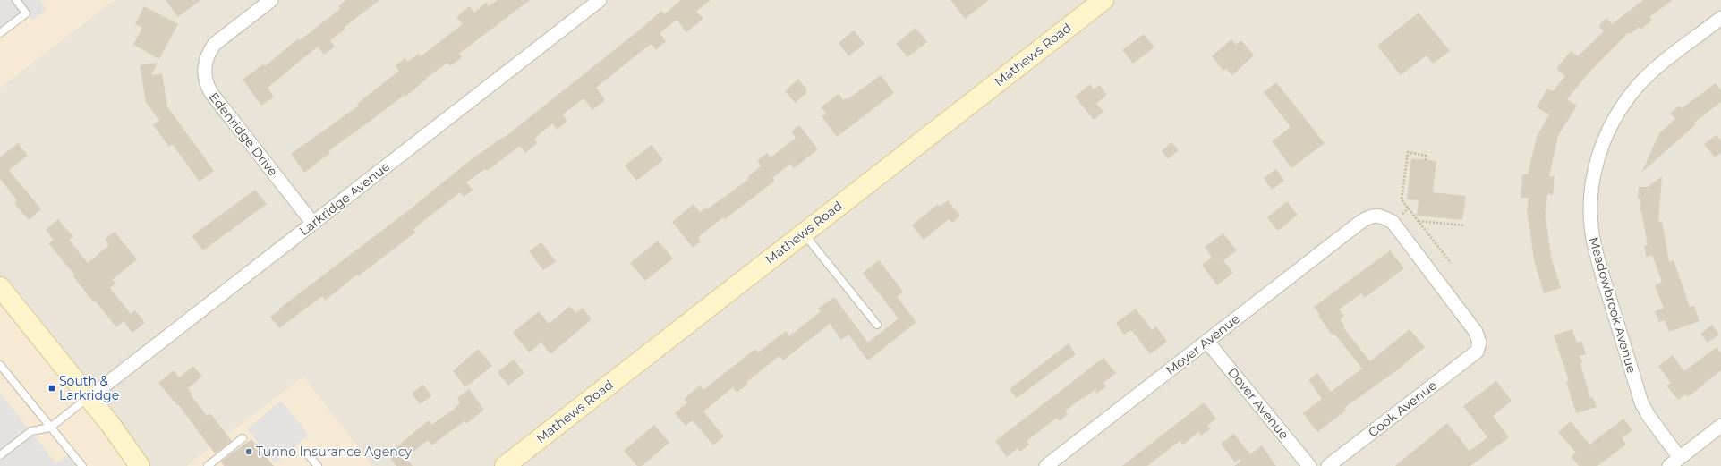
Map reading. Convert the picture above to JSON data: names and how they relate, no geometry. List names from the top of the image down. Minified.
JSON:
{"streets":{"street":["Mathews Road","Edenridge Drive","Larkridge Avenue","Meadowbrook Avenue","Moyer Avenue","Dover Avenue","Cook Avenue"]},"crossings":[["Edenridge Drive","Larkridge Avenue"],["Moyer Avenue","Dover Avenue"],["Moyer Avenue","Cook Avenue"]],"places":{"transit":["South & Larkridge"],"other":["Tunno Insurance Agency"]}}
